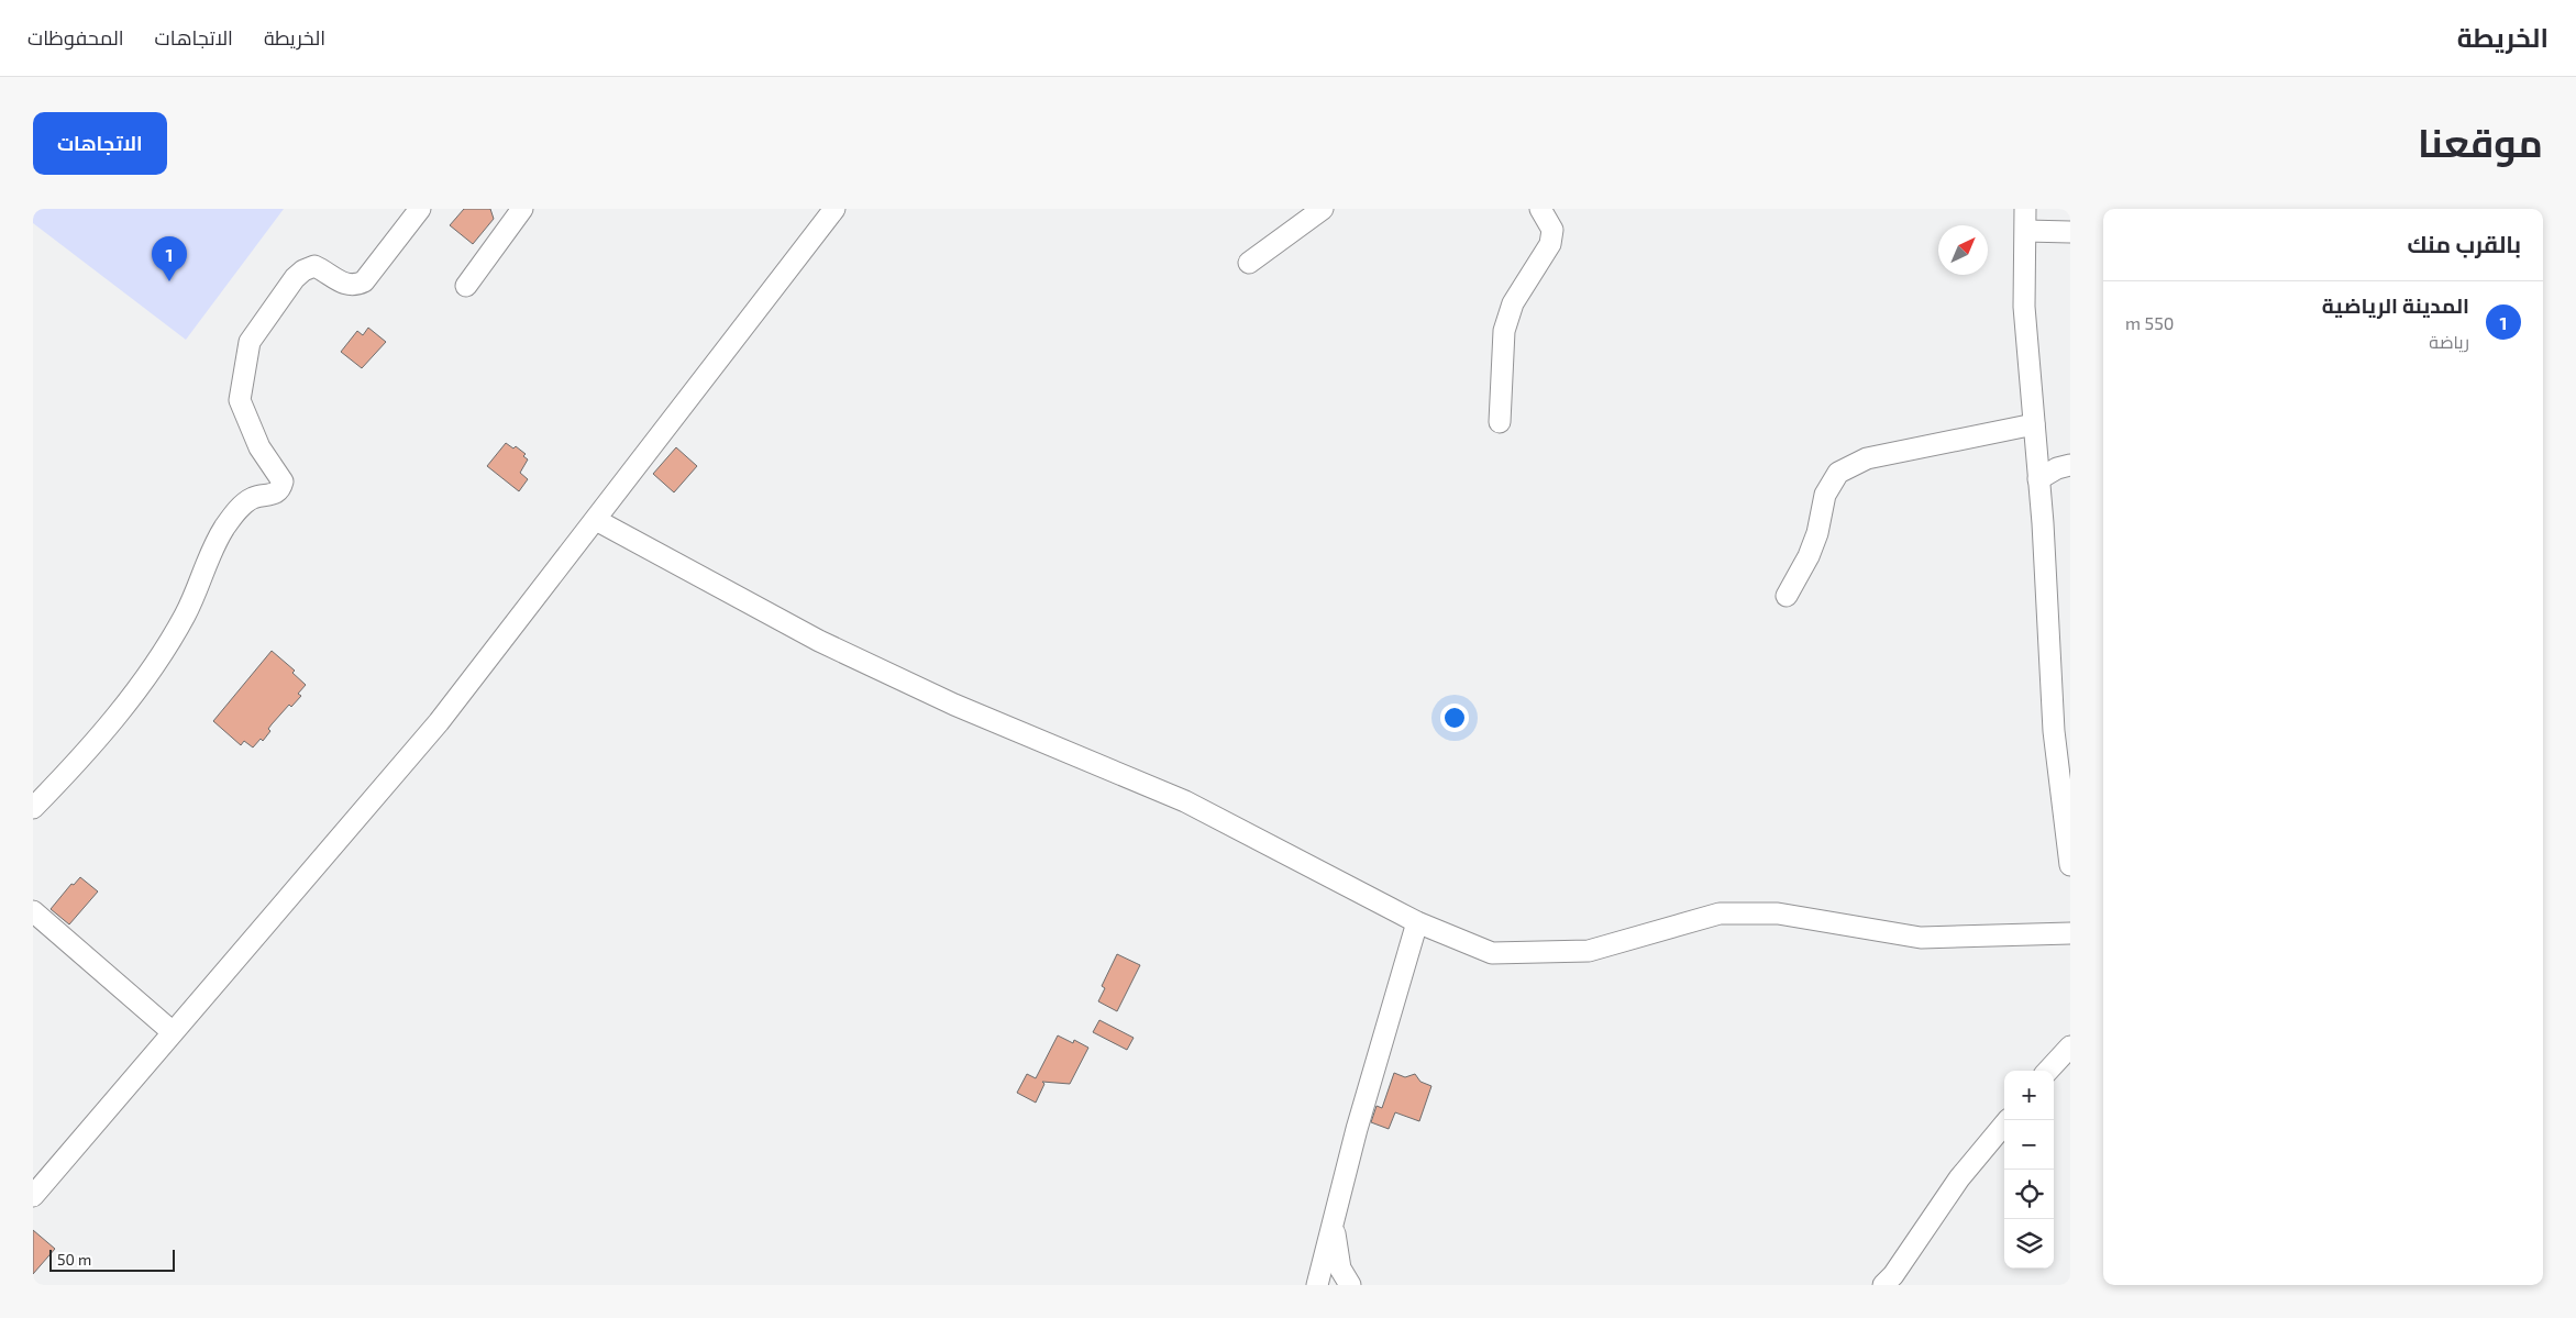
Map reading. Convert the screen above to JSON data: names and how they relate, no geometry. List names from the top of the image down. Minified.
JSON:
{"scale_bar":"50 m","north":"top right","page":{"header":"الخريطة","nav":["الخريطة","الاتجاهات","المحفوظات"],"title":"موقعنا","buttons":"الاتجاهات","heading":"بالقرب منك","pins":"1","list":[{"mark":"1","name":"المدينة الرياضية","note":"رياضة","value":"550 m"}],"map_buttons":["+","−"],"scale":"50 m"}}
